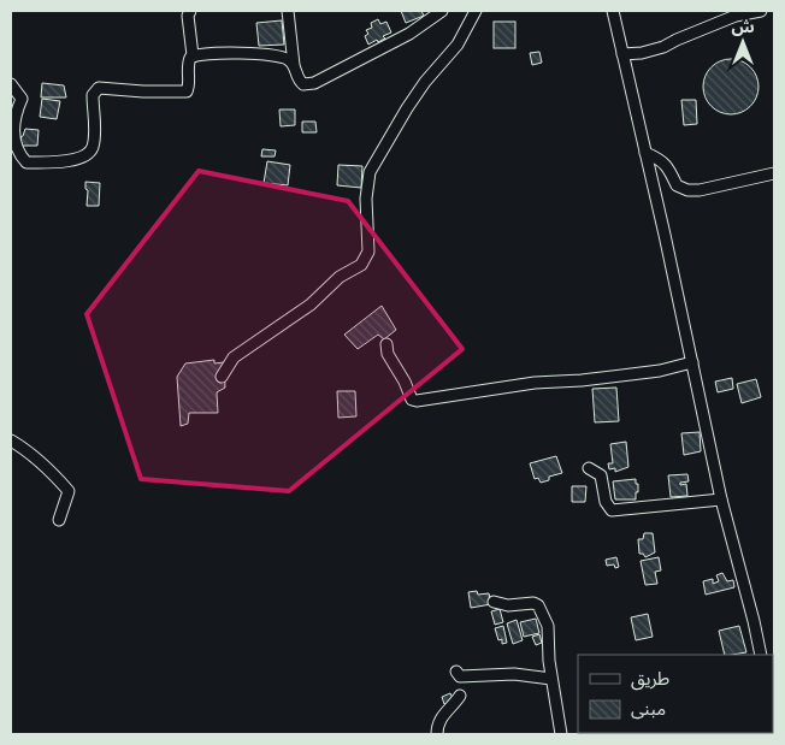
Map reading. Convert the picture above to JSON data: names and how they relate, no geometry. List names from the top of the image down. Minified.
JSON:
{"legend":["طريق","مبنى"],"north":"top"}
